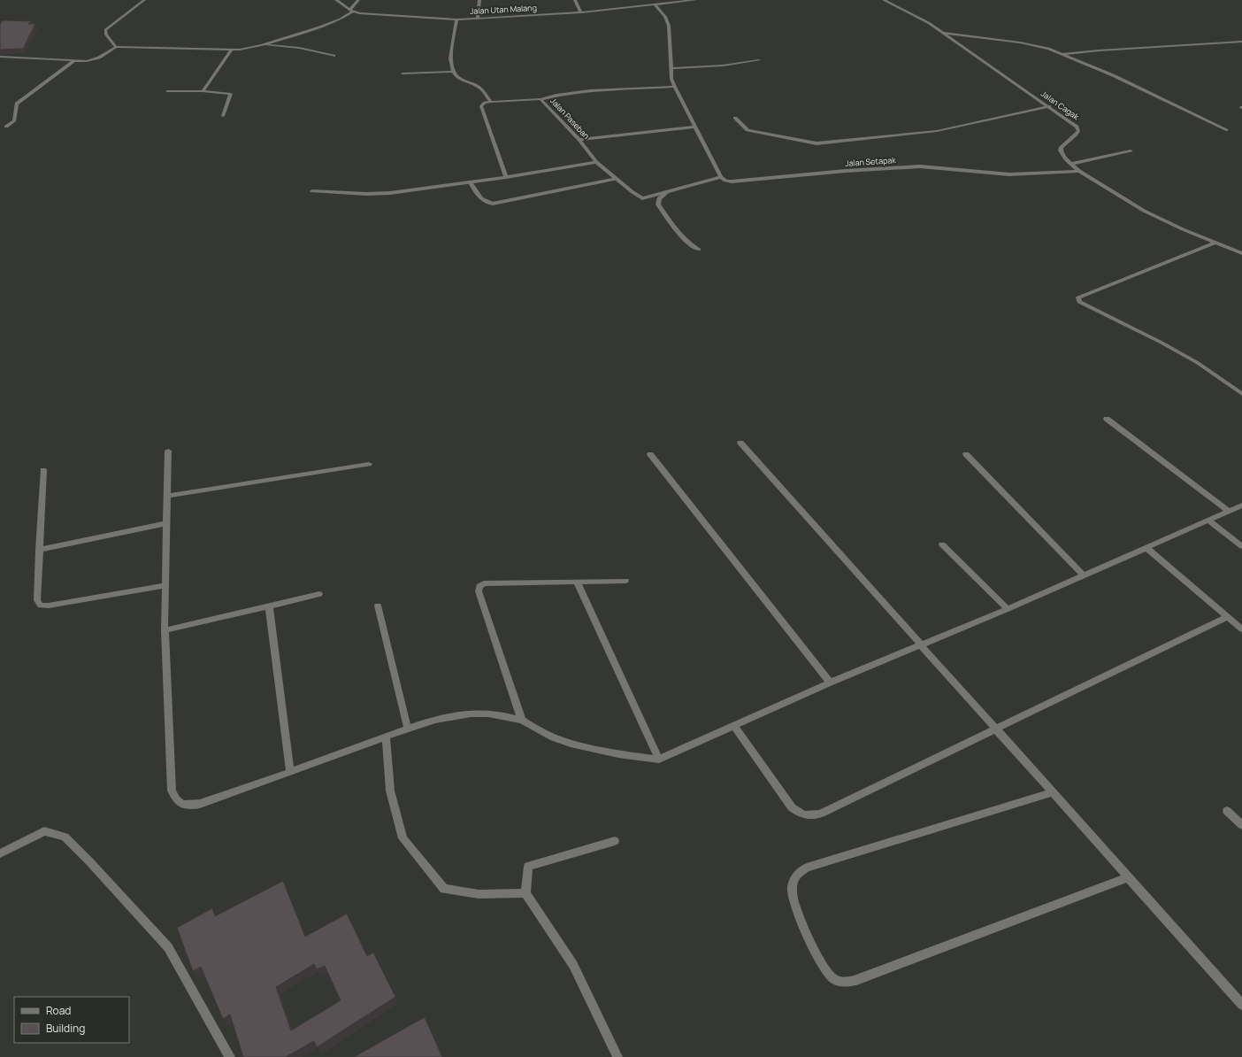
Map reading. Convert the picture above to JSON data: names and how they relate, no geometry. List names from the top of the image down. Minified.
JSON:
{"streets":{"street":["Jalan Utan Malang","Jalan Cagak","Jalan Paseban","Jalan Setapak"]},"crossings":[["Jalan Cagak","Jalan Setapak"],["Jalan Paseban","Jalan Setapak"]],"legend":["Road","Building"]}
